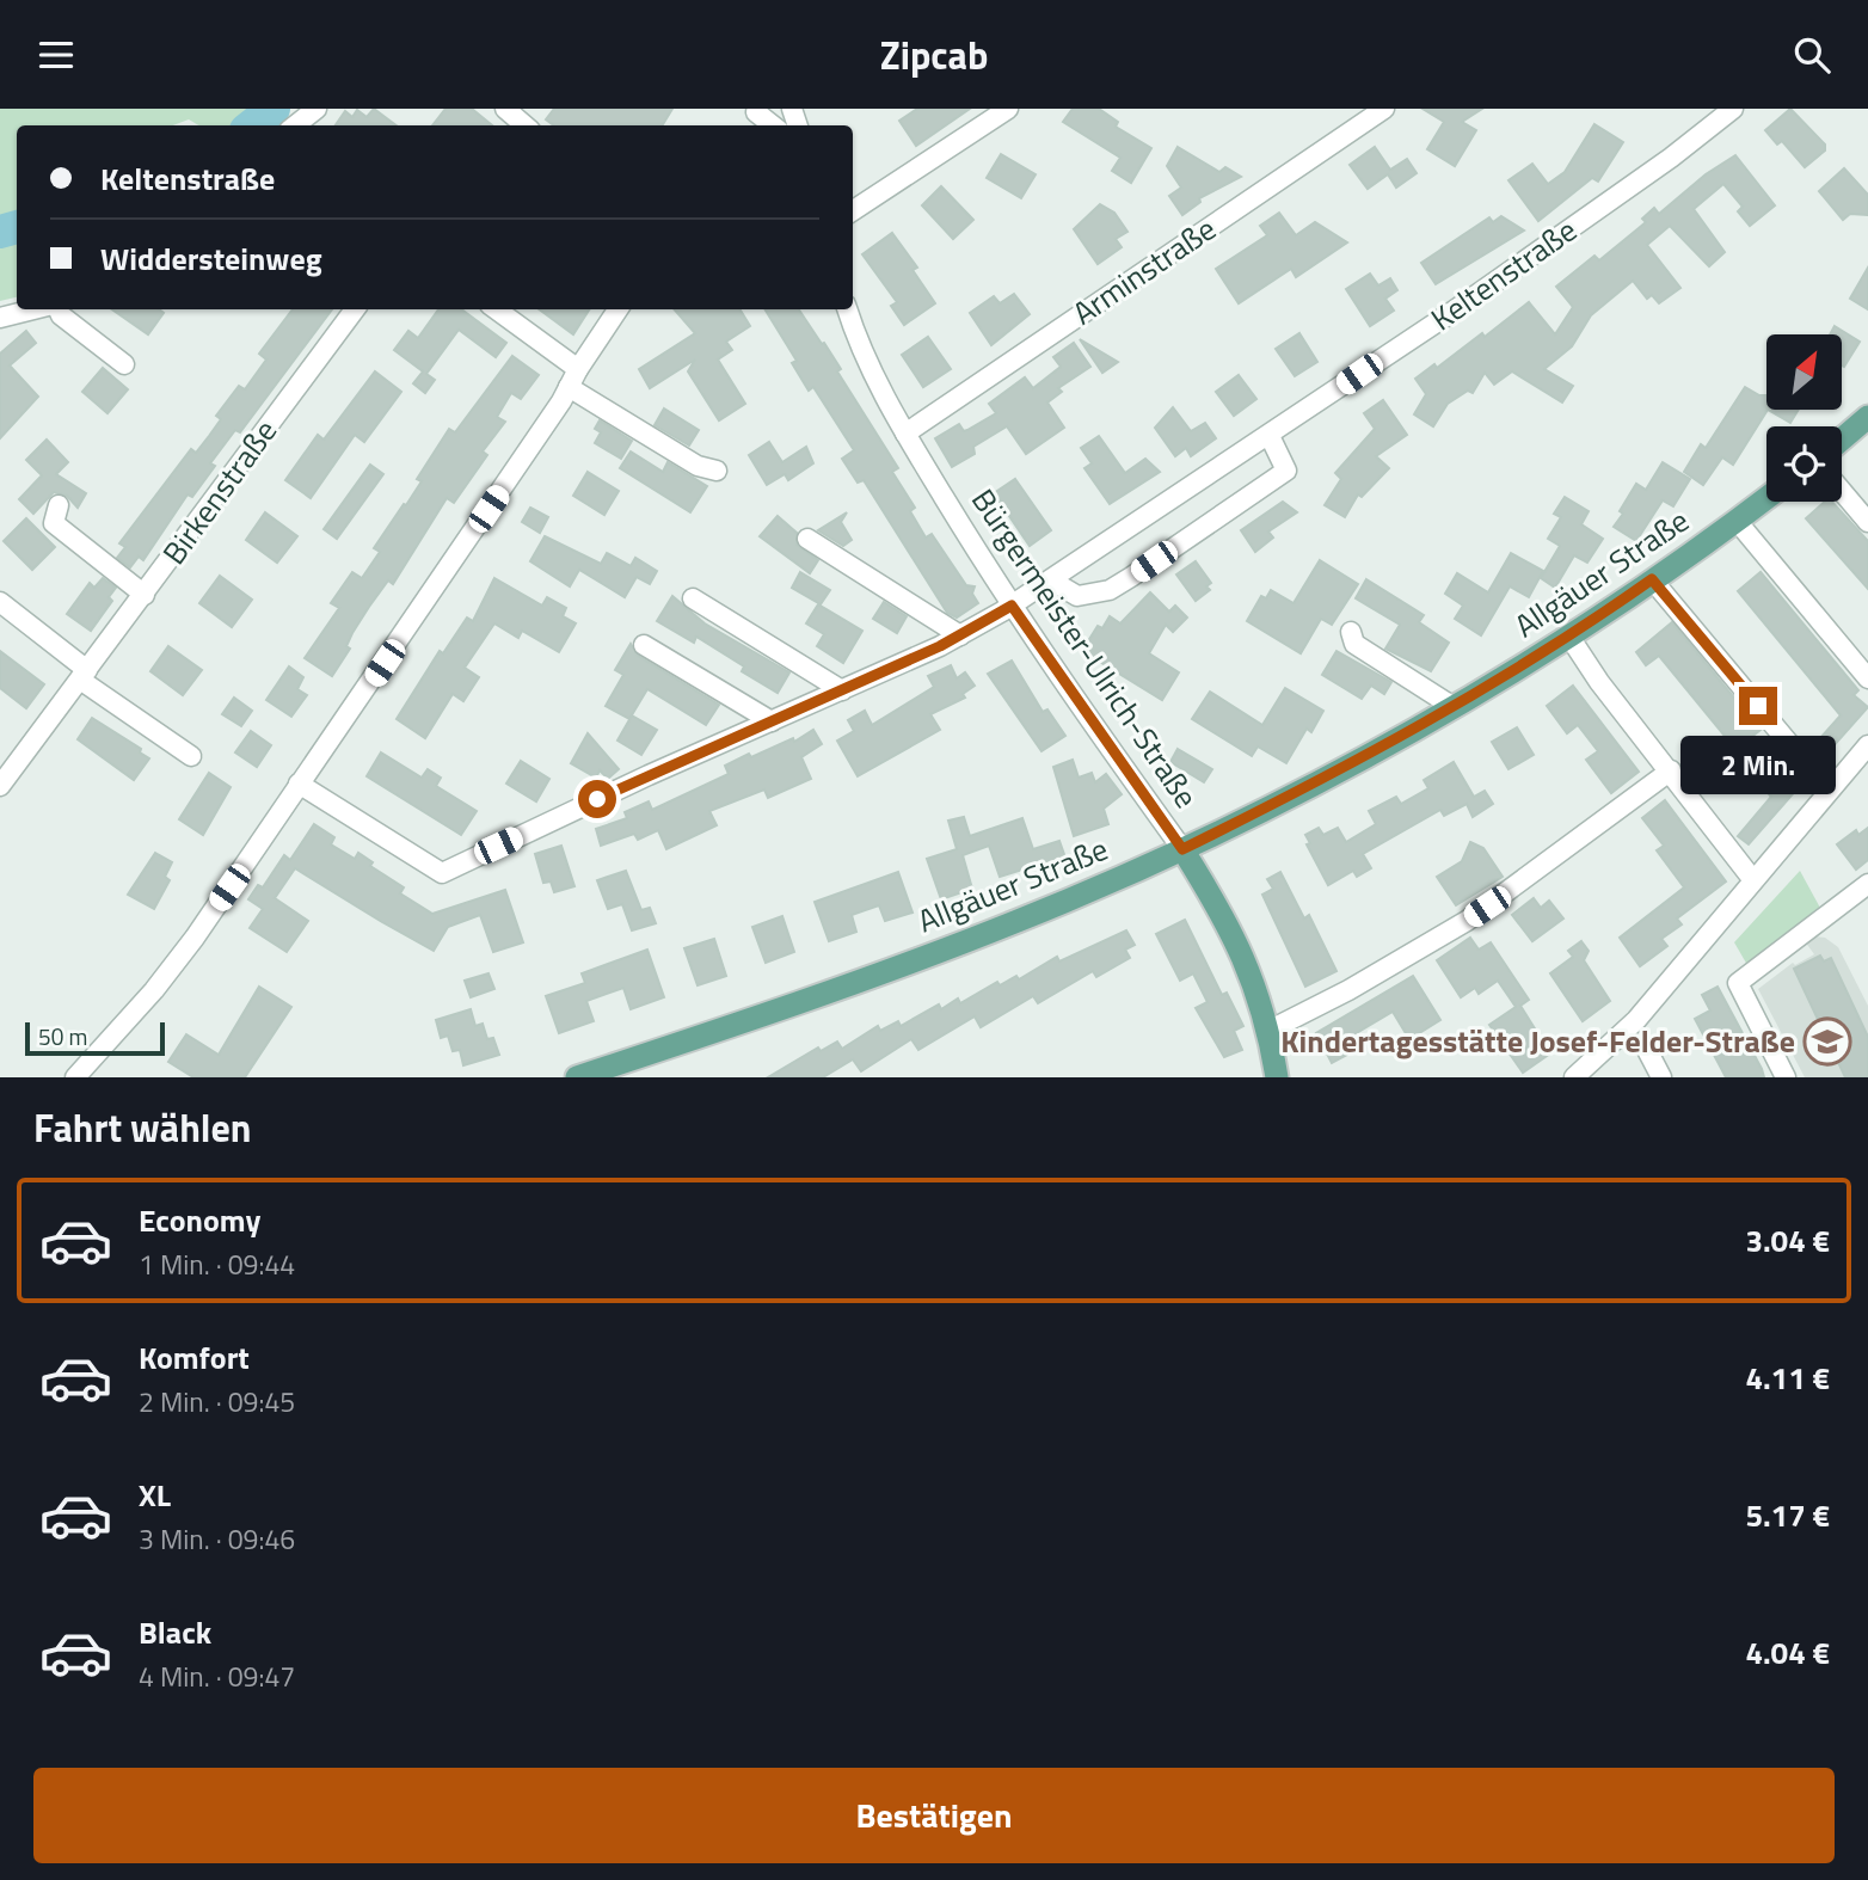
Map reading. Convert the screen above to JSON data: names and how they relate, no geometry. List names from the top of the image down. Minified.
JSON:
{"streets":{"main road":["Allgäuer Straße","Bürgermeister-Ulrich-Straße"],"street":["Arminstraße","Keltenstraße","Birkenstraße"]},"crossings":[["Arminstraße","Bürgermeister-Ulrich-Straße"],["Keltenstraße","Bürgermeister-Ulrich-Straße"],["Allgäuer Straße","Bürgermeister-Ulrich-Straße"]],"places":{"school or university":["Kindertagesstätte Josef-Felder-Straße"]},"scale_bar":"50 m","north":"top right","page":{"header":"Zipcab","banner":["Keltenstraße","Widdersteinweg"],"bubble":"2 Min.","scale":"50 m","heading":"Fahrt wählen","list":[{"name":"Economy","note":"1 Min. · 09:44","value":"3.04 €"},{"name":"Komfort","note":"2 Min. · 09:45","value":"4.11 €"},{"name":"XL","note":"3 Min. · 09:46","value":"5.17 €"},{"name":"Black","note":"4 Min. · 09:47","value":"4.04 €"}],"buttons":"Bestätigen"}}
